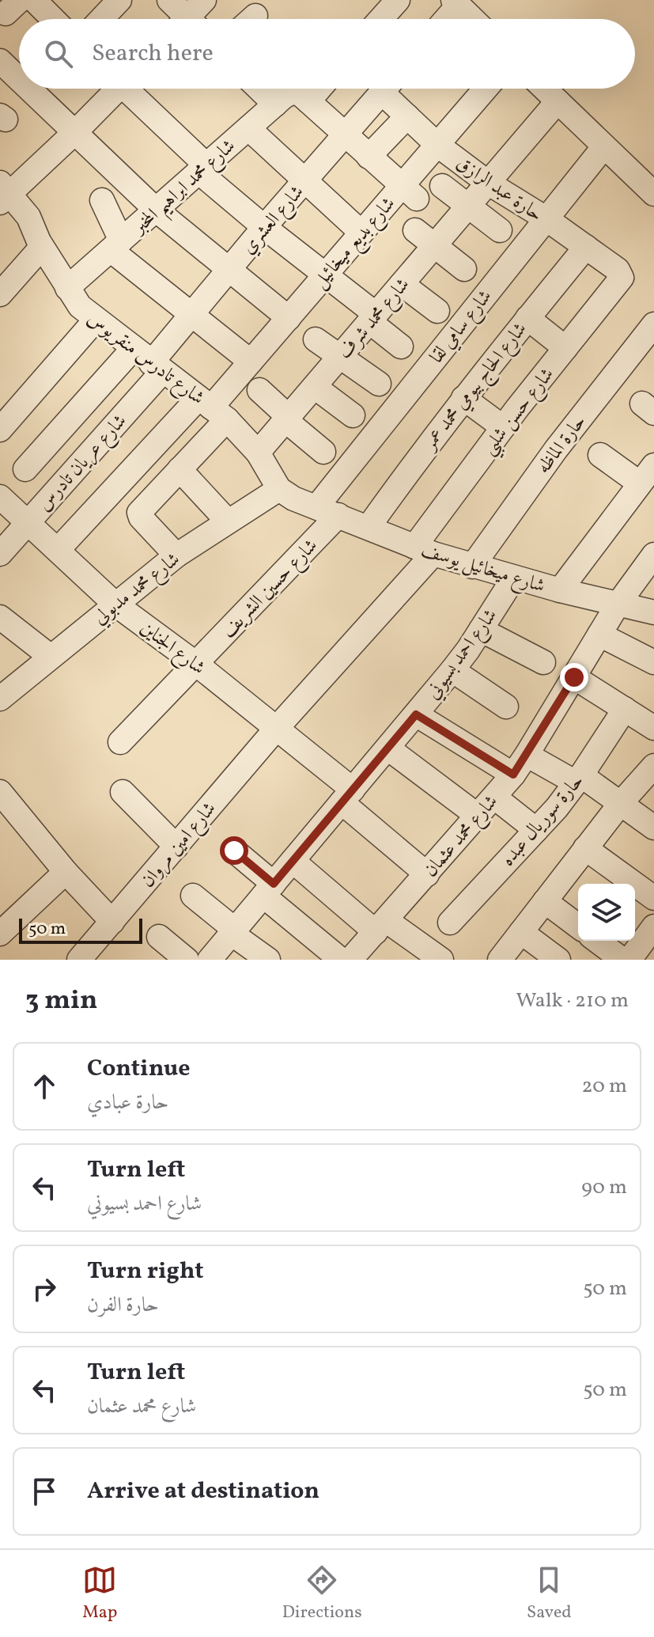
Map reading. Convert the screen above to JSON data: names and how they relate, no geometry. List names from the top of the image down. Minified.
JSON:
{"streets":{"street":["شارع محمد ابراهيم المخبر","حارة عبد الرازق","شارع العشري","شارع بديع ميخائيل","شارع محمد شرف","شارع سامي لقا","شارع تادرس منقريوس","شارع الحاج بيومي محمد عمر","شارع حسن شلبي","حارة الماظه","شارع عريان تادرس","شارع ميخائيل يوسف","شارع محمد مدبولي","شارع حسين الشريف","شارع الجناين","شارع احمد بسيوني","حارة سوريال عبده","شارع محمد عثمان","شارع امين مروان"]},"crossings":[["شارع محمد ابراهيم المخبر","شارع تادرس منقريوس"],["حارة عبد الرازق","شارع بديع ميخائيل"],["حارة عبد الرازق","شارع محمد شرف"],["حارة عبد الرازق","شارع سامي لقا"],["حارة عبد الرازق","شارع الحاج بيومي محمد عمر"],["حارة عبد الرازق","شارع حسن شلبي"],["شارع العشري","شارع تادرس منقريوس"],["شارع العشري","شارع عريان تادرس"],["شارع بديع ميخائيل","شارع تادرس منقريوس"],["شارع محمد شرف","شارع تادرس منقريوس"],["شارع سامي لقا","شارع ميخائيل يوسف"],["شارع سامي لقا","شارع حسين الشريف"],["شارع تادرس منقريوس","شارع عريان تادرس"],["شارع تادرس منقريوس","شارع محمد مدبولي"],["شارع الحاج بيومي محمد عمر","شارع ميخائيل يوسف"],["شارع حسن شلبي","شارع ميخائيل يوسف"],["شارع حسن شلبي","شارع الجناين"],["شارع حسن شلبي","شارع امين مروان"],["حارة الماظه","شارع ميخائيل يوسف"],["شارع عريان تادرس","شارع الجناين"],["شارع ميخائيل يوسف","شارع حسين الشريف"],["شارع ميخائيل يوسف","شارع احمد بسيوني"],["شارع ميخائيل يوسف","شارع محمد عثمان"],["شارع محمد مدبولي","شارع الجناين"],["شارع حسين الشريف","شارع الجناين"],["شارع الجناين","شارع احمد بسيوني"],["شارع الجناين","شارع محمد عثمان"],["شارع الجناين","شارع امين مروان"]],"scale_bar":"50 m","page":{"search":"Search here","scale":"50 m","heading":["3 min","Walk · 210 m"],"list":[["Continue","حارة عبادي","20 m"],["Turn left","شارع احمد بسيوني","90 m"],["Turn right","حارة الفرن","50 m"],["Turn left","شارع محمد عثمان","50 m"],"Arrive at destination"],"nav":["Map","Directions","Saved"]}}
